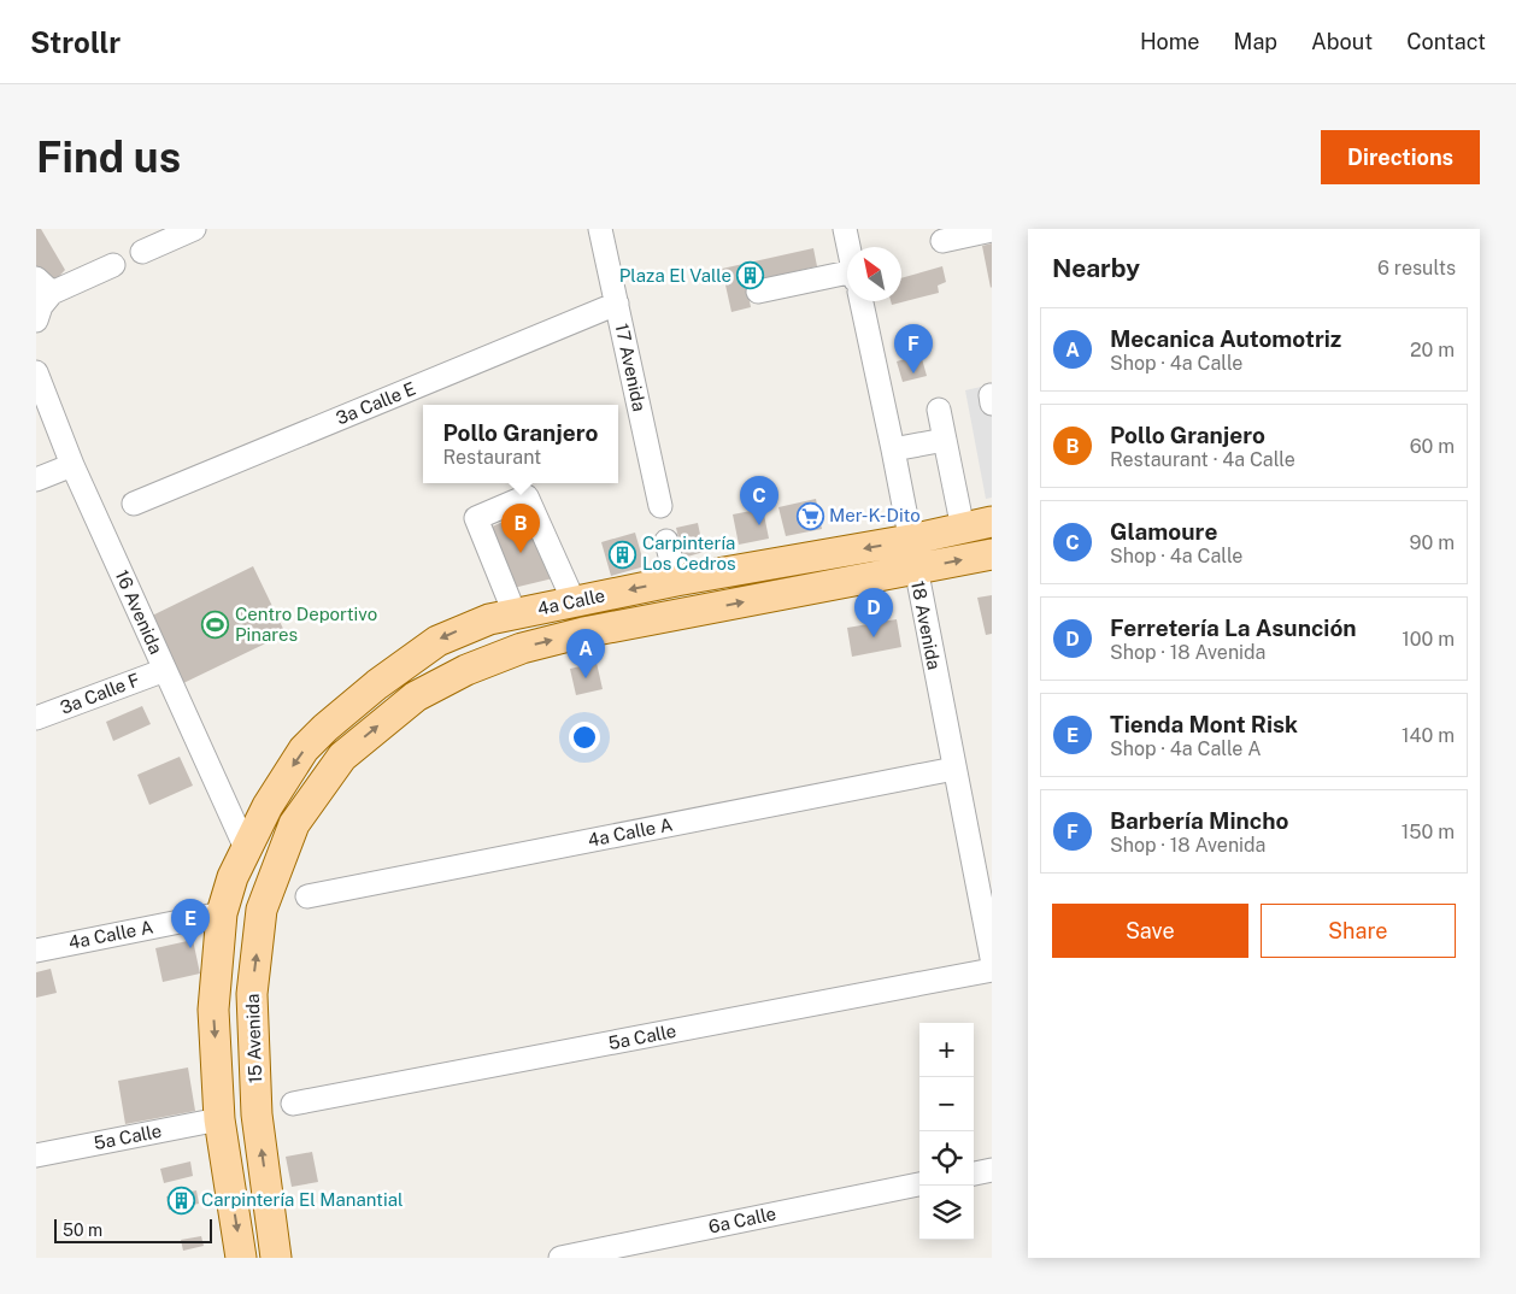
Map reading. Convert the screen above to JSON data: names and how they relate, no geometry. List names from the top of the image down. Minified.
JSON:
{"streets":{"main road":["4a Calle","15 Avenida"],"street":["17 Avenida","3a Calle E","16 Avenida","18 Avenida","3a Calle F","4a Calle A","5a Calle","6a Calle"]},"crossings":[["17 Avenida","3a Calle E"],["4a Calle","16 Avenida"],["4a Calle","18 Avenida"],["4a Calle","15 Avenida"],["16 Avenida","3a Calle F"],["16 Avenida","15 Avenida"],["18 Avenida","4a Calle A"],["4a Calle A","15 Avenida"],["5a Calle","15 Avenida"]],"places":{"building":["Plaza El Valle","Carpintería Los Cedros","Carpintería El Manantial"],"supermarket":["Mer-K-Dito"],"sports":["Centro Deportivo Pinares"]},"scale_bar":"50 m","north":"top left","page":{"header":"Strollr","nav":["Home","Map","About","Contact"],"buttons":["Directions",["Save","Share"]],"title":"Find us","heading":["Nearby","6 results"],"list":[{"mark":"A","name":"Mecanica Automotriz","note":"Shop · 4a Calle","value":"20 m"},{"mark":"B","name":"Pollo Granjero","note":"Restaurant · 4a Calle","value":"60 m"},{"mark":"C","name":"Glamoure","note":"Shop · 4a Calle","value":"90 m"},{"mark":"D","name":"Ferretería La Asunción","note":"Shop · 18 Avenida","value":"100 m"},{"mark":"E","name":"Tienda Mont Risk","note":"Shop · 4a Calle A","value":"140 m"},{"mark":"F","name":"Barbería Mincho","note":"Shop · 18 Avenida","value":"150 m"}],"pins":["F","C","B","D","A","E"],"popup":["Pollo Granjero","Restaurant"],"map_buttons":["+","−"],"scale":"50 m"}}
